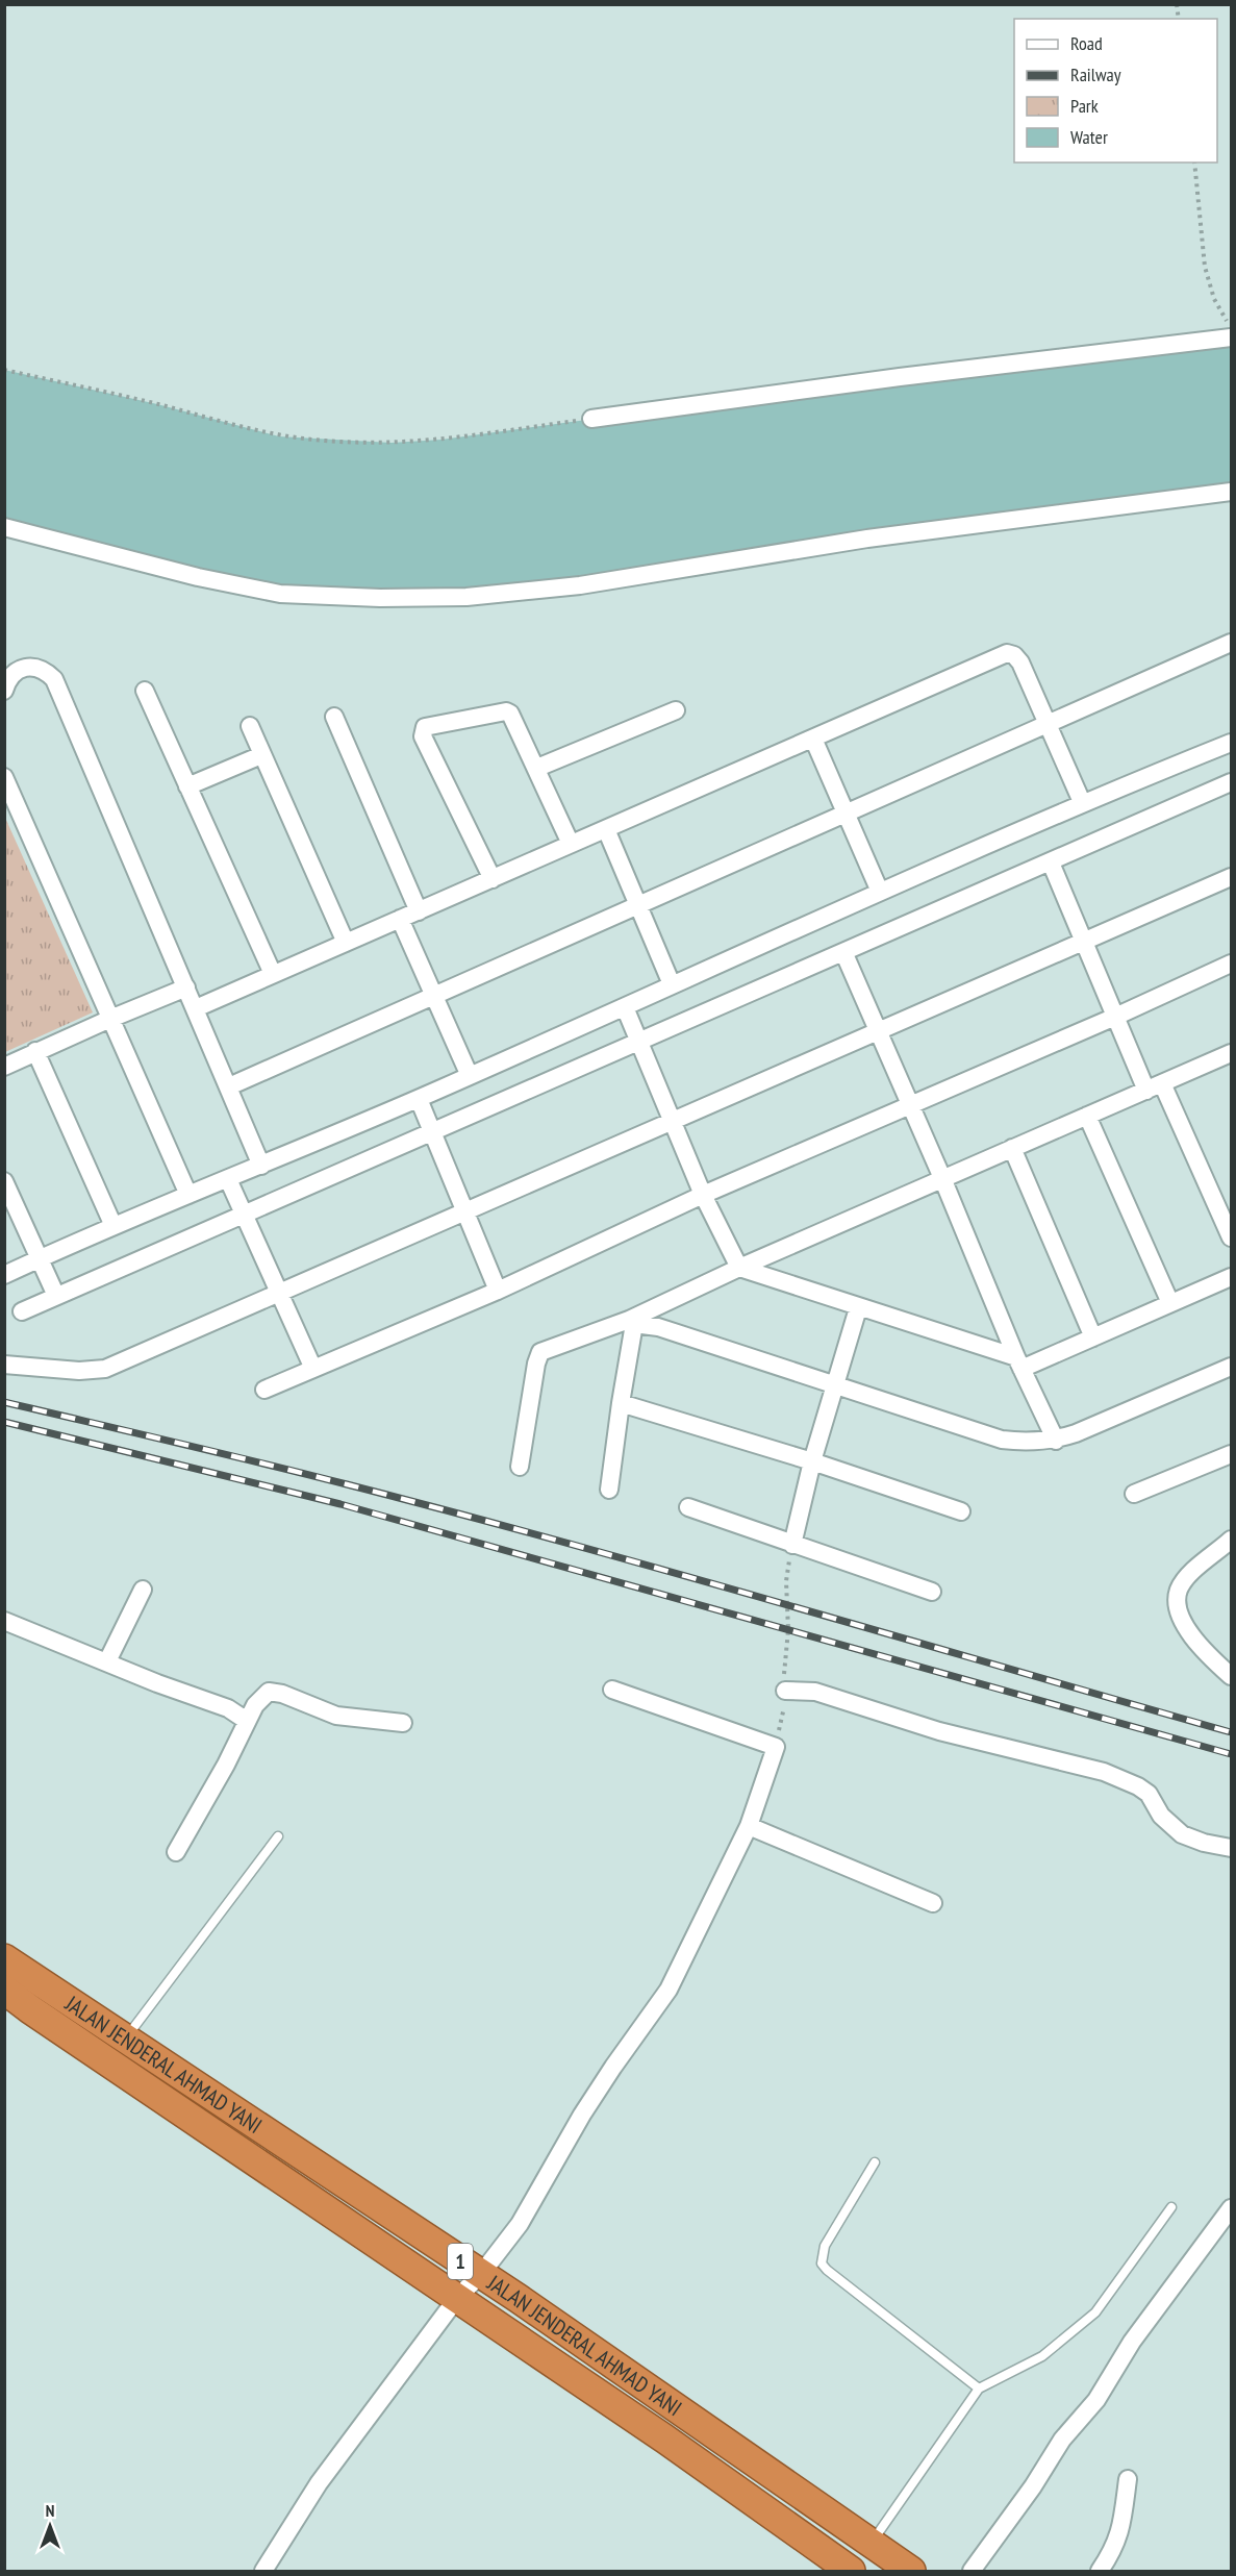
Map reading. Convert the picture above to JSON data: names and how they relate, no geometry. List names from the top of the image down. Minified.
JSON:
{"streets":{"highway":["JALAN JENDERAL AHMAD YANI","1"]},"legend":["Road","Railway","Park","Water"],"north":"top"}
